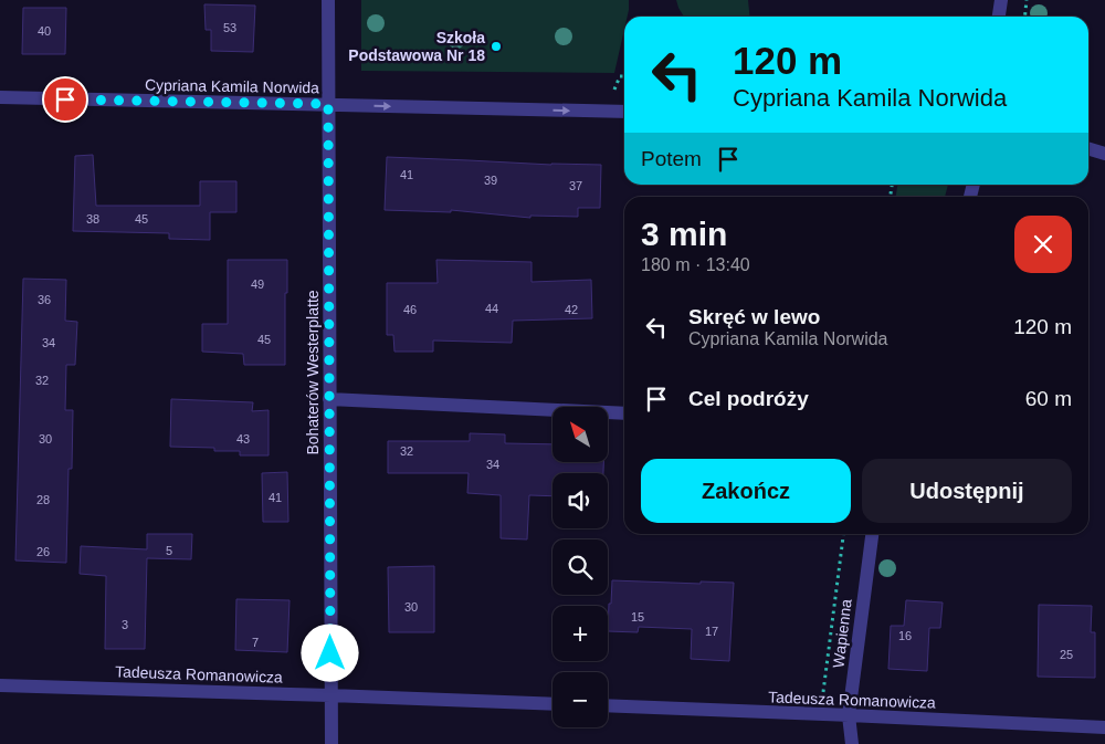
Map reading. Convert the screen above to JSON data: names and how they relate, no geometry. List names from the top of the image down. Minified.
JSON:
{"streets":{"street":["Cypriana Kamila Norwida","Bohaterów Westerplatte","Wapienna","Tadeusza Romanowicza"]},"crossings":[["Cypriana Kamila Norwida","Bohaterów Westerplatte"],["Bohaterów Westerplatte","Tadeusza Romanowicza"],["Wapienna","Tadeusza Romanowicza"]],"one_way":["Cypriana Kamila Norwida"],"places":["Szkoła Podstawowa Nr 18"],"house_numbers":["53","40","41","39","37","38","45","49","36","44","46","42","45","34","32","30","43","32","34","41","28","5","26","30","15","3","17","16","7","25"],"north":"top left","page":{"turn":["120 m","Cypriana Kamila Norwida"],"then":"Potem","heading":["3 min","180 m · 13:40"],"list":[{"name":"Skręć w lewo","note":"Cypriana Kamila Norwida","value":"120 m"},{"name":"Cel podróży","value":"60 m"}],"map_buttons":["+","−"],"buttons":["Zakończ","Udostępnij"]}}
